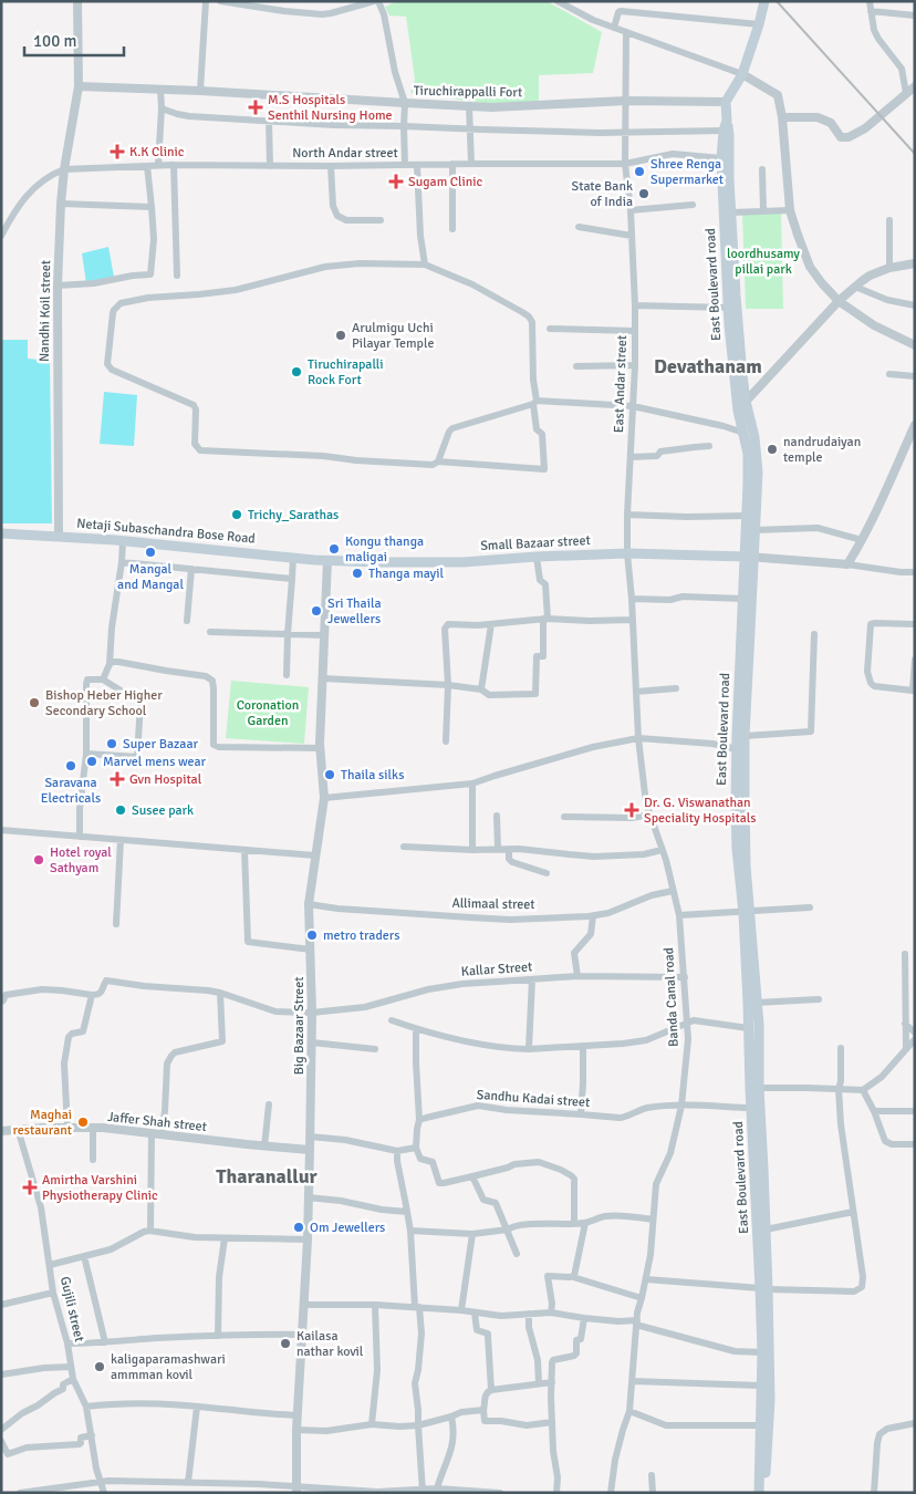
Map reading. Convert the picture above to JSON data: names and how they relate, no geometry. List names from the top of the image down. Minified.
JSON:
{"streets":{"main road":["East Boulevard road","Netaji Subaschandra Bose Road","Small Bazaar street"],"street":["Tiruchirappalli Fort","North Andar street","Nandhi Koil street","East Andar street","Allimaal street","Kallar Street","Banda Canal road","Big Bazaar Street","Sandhu Kadai street","Jaffer Shah street","Gujili street"]},"crossings":[["Tiruchirappalli Fort","East Boulevard road"],["Tiruchirappalli Fort","Nandhi Koil street"],["Tiruchirappalli Fort","East Andar street"],["North Andar street","East Boulevard road"],["North Andar street","Nandhi Koil street"],["North Andar street","East Andar street"],["East Boulevard road","Small Bazaar street"],["East Boulevard road","Sandhu Kadai street"],["Nandhi Koil street","Netaji Subaschandra Bose Road"],["East Andar street","Small Bazaar street"],["East Andar street","Banda Canal road"],["Netaji Subaschandra Bose Road","Small Bazaar street"],["Netaji Subaschandra Bose Road","Big Bazaar Street"],["Small Bazaar street","Big Bazaar Street"],["Allimaal street","Banda Canal road"],["Allimaal street","Big Bazaar Street"],["Kallar Street","Banda Canal road"],["Kallar Street","Big Bazaar Street"],["Banda Canal road","Sandhu Kadai street"],["Big Bazaar Street","Jaffer Shah street"],["Jaffer Shah street","Gujili street"]],"districts":["Devathanam","Tharanallur"],"parks":["loordhusamy pillai park","Coronation Garden"],"places":{"health":["M.S Hospitals Senthil Nursing Home","K.K Clinic","Sugam Clinic","Gvn Hospital","Dr. G. Viswanathan Speciality Hospitals","Amirtha Varshini Physiotherapy Clinic"],"other":["Shree Renga Supermarket","State Bank of India","Arulmigu Uchi Pilayar Temple","Tiruchirapalli Rock Fort","nandrudaiyan temple","Trichy_Sarathas","Kongu thanga maligai","Mangal and Mangal","Thanga mayil","Sri Thaila Jewellers","Bishop Heber Higher Secondary School","Super Bazaar","Marvel mens wear","Saravana Electricals","Thaila silks","Susee park","Hotel royal Sathyam","metro traders","Maghai restaurant","Om Jewellers","Kailasa nathar kovil","kaligaparamashwari ammman kovil"]},"scale_bar":"100 m"}
